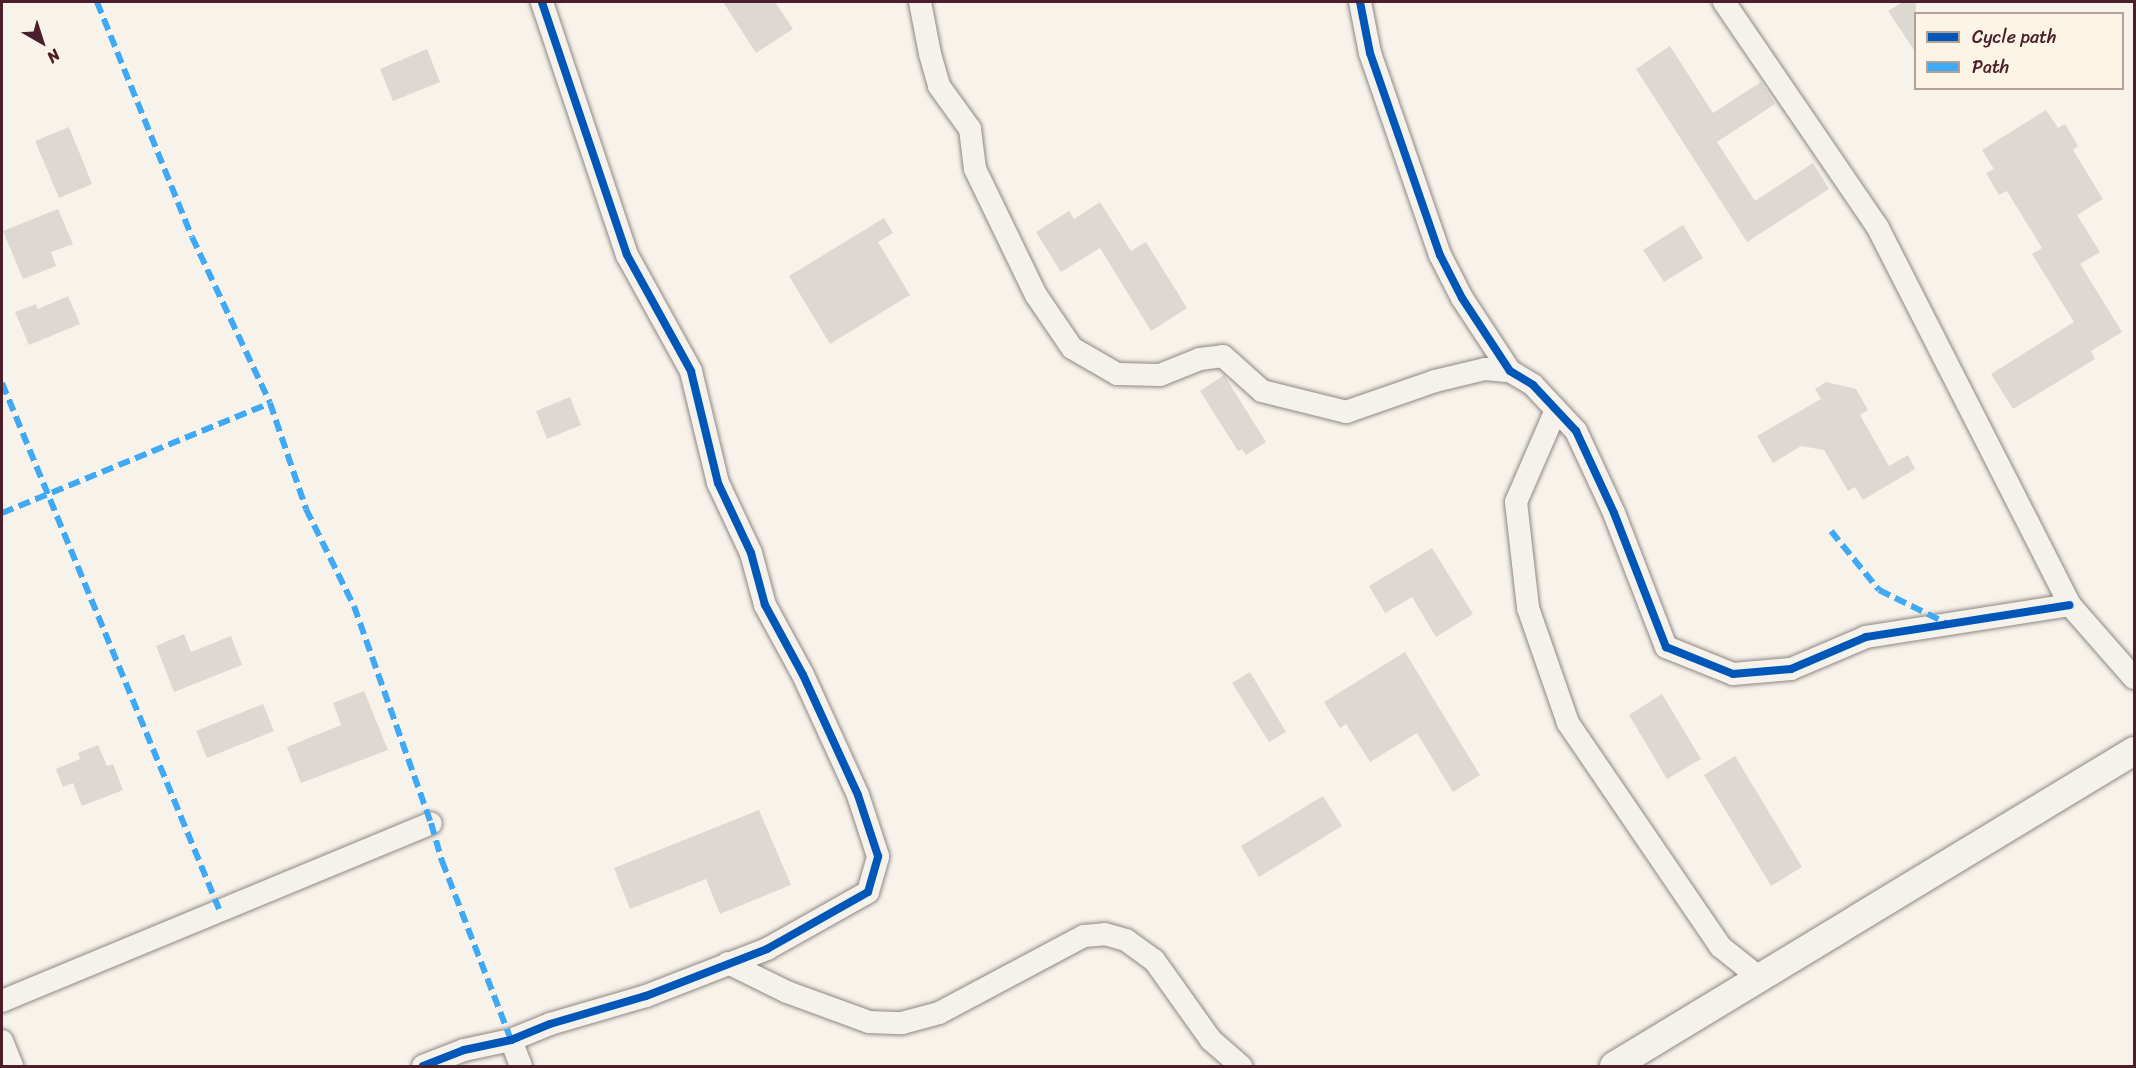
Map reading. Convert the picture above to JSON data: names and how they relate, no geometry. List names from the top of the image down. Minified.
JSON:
{"legend":["Cycle path","Path"],"north":"bottom right"}
